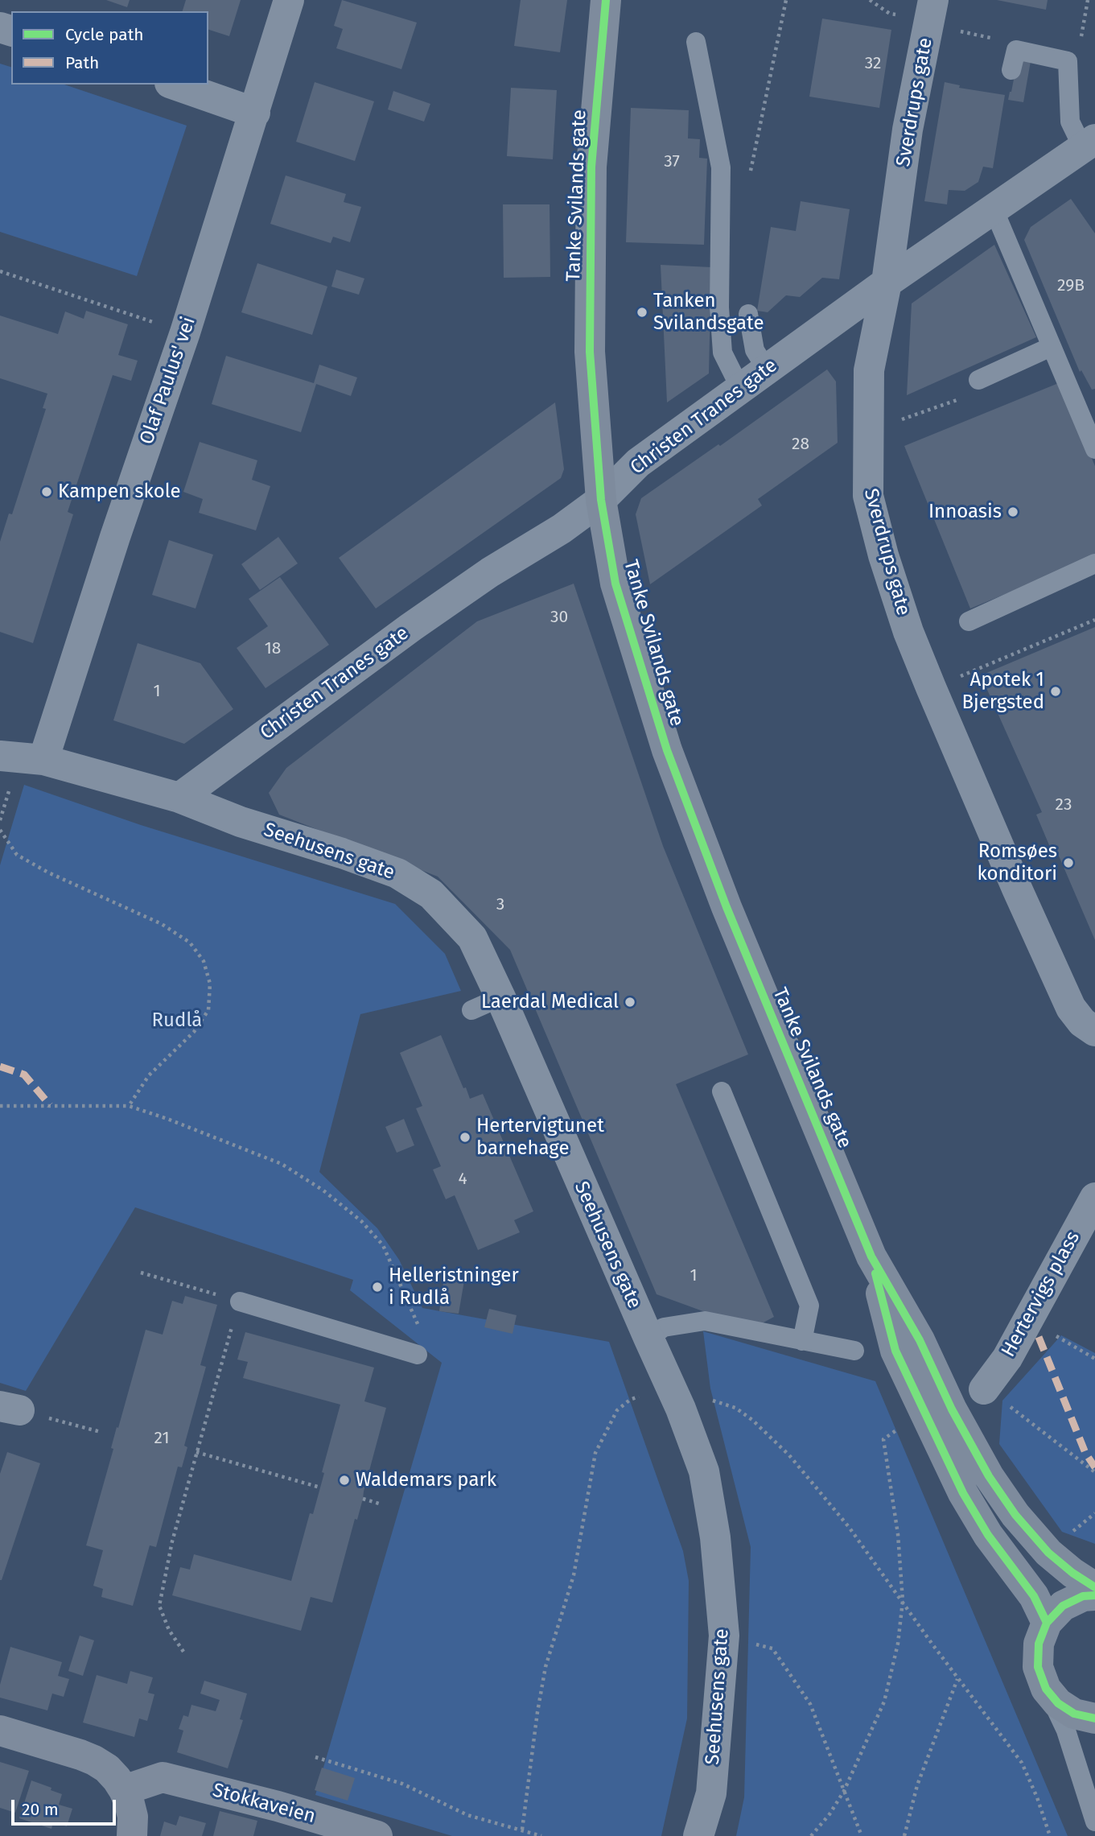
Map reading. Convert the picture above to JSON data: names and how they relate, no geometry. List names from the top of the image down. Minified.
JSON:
{"streets":{"main road":["Tanke Svilands gate","Stokkaveien"],"street":["Sverdrups gate","Olaf Paulus' vei","Christen Tranes gate","Seehusens gate","Hertervigs plass"]},"crossings":[["Sverdrups gate","Christen Tranes gate"],["Tanke Svilands gate","Christen Tranes gate"],["Olaf Paulus' vei","Seehusens gate"],["Christen Tranes gate","Seehusens gate"]],"parks":["Rudlå"],"places":["Tanken Svilandsgate","Kampen skole","Innoasis","Apotek 1 Bjergsted","Romsøes konditori","Laerdal Medical","Hertervigtunet barnehage","Helleristninger i Rudlå","Waldemars park"],"house_numbers":["32","37","29B","28","30","18","1","23","3","4","1","21"],"legend":["Cycle path","Path"],"scale_bar":"20 m"}
